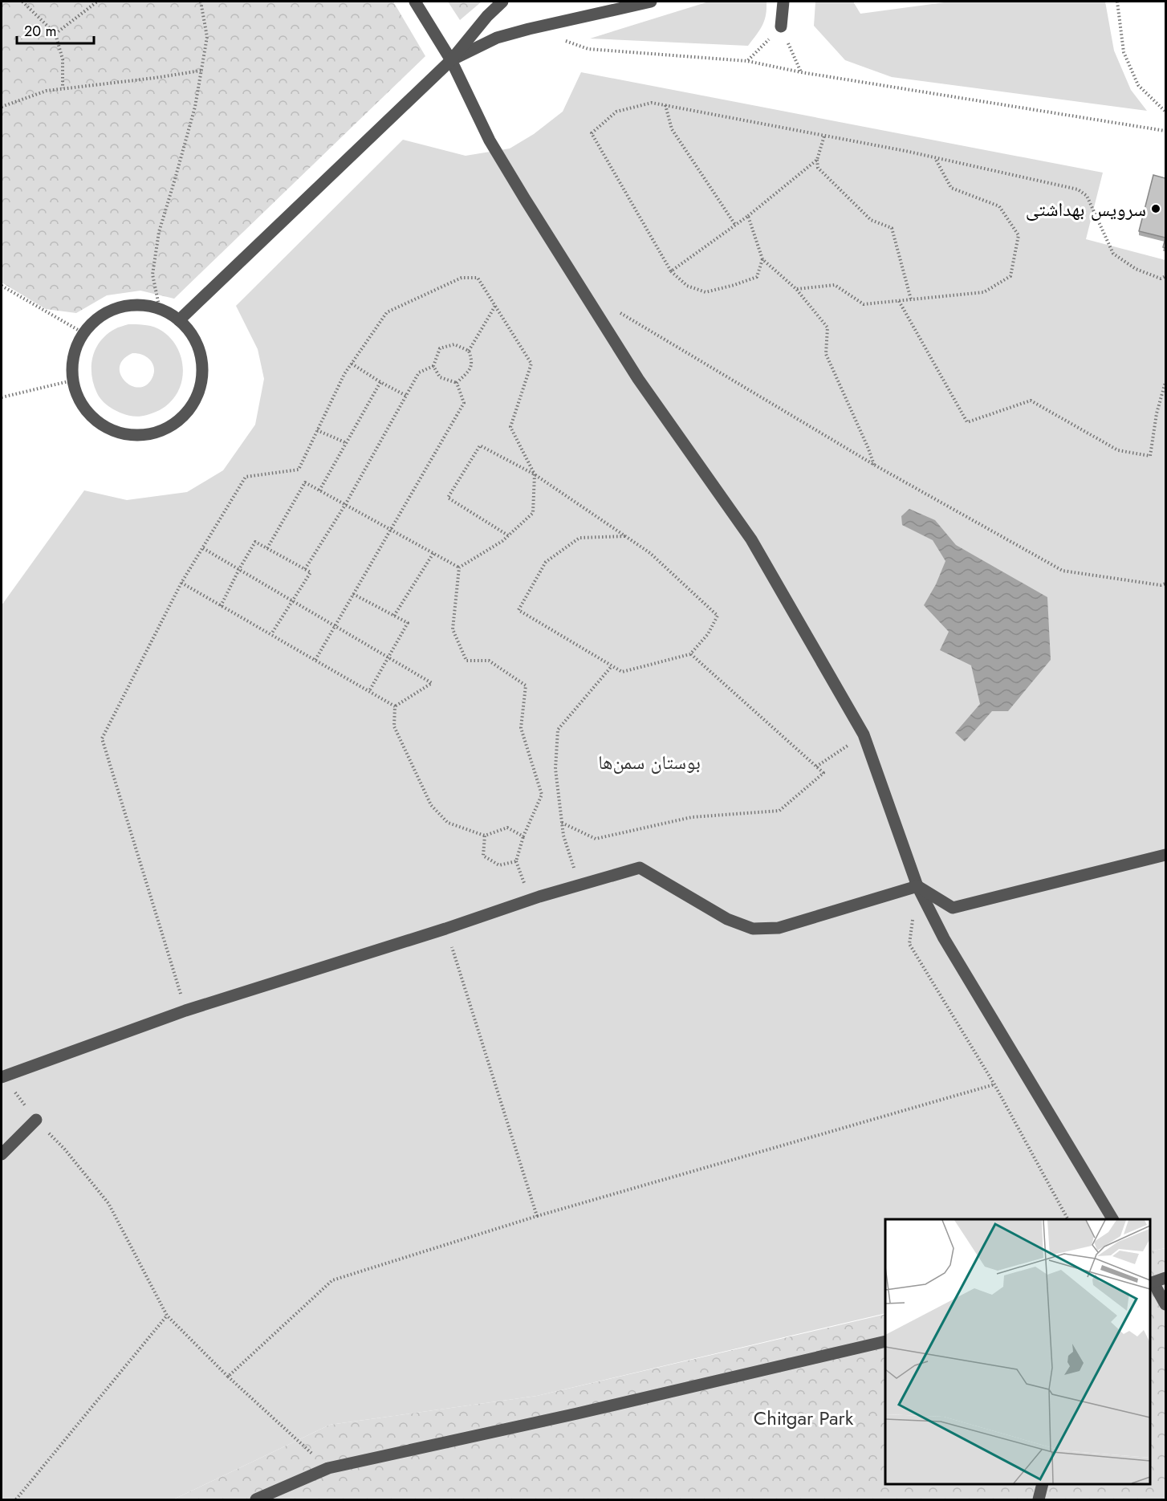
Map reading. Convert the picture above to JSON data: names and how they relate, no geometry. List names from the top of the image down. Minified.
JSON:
{"parks":["بوستان سمن‌ها","Chitgar Park"],"places":["سرویس بهداشتی"],"scale_bar":"20 m"}
